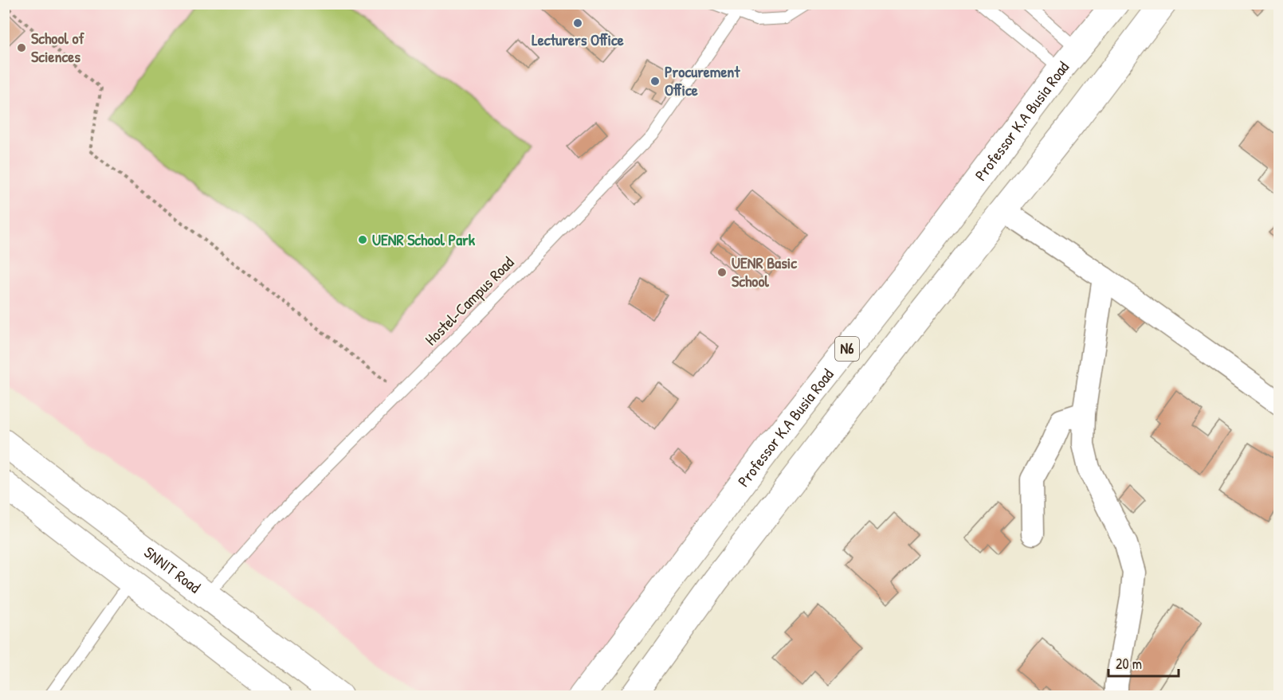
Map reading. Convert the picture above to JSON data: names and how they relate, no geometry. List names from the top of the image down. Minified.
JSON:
{"streets":{"main road":["Professor K.A Busia Road","N6","SNNIT Road"],"lane":["Hostel-Campus Road"]},"crossings":[["Hostel-Campus Road","SNNIT Road"]],"places":["Lecturers Office","School of Sciences","Procurement Office","UENR School Park","UENR Basic School"],"scale_bar":"20 m"}
